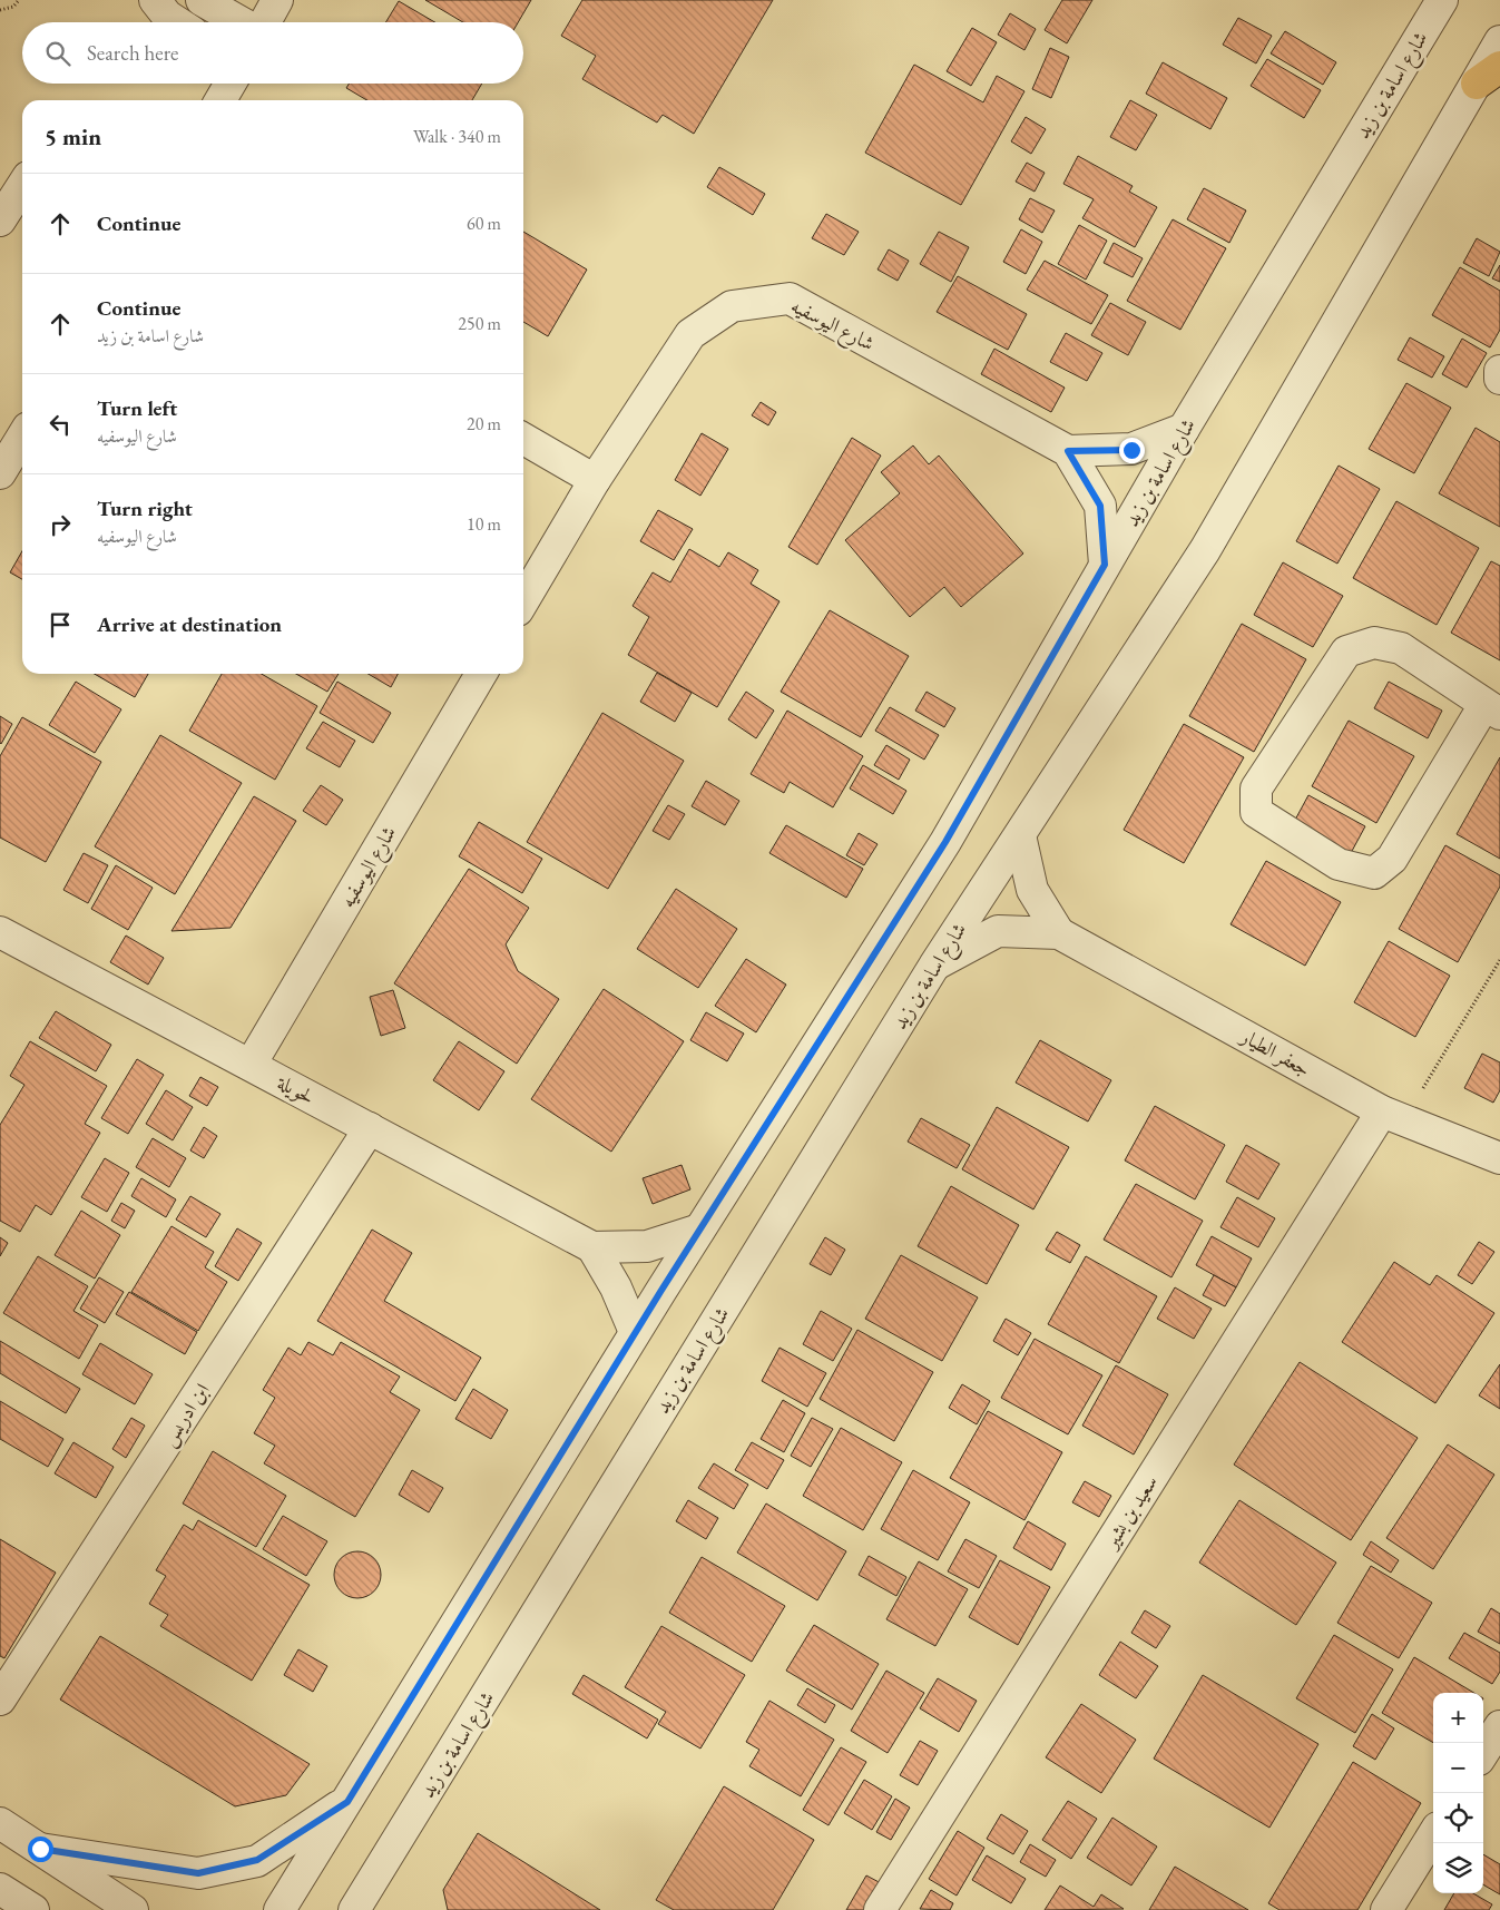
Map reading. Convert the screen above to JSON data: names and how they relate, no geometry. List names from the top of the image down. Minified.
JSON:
{"streets":{"street":["شارع اسامة بن زيد","شارع اليوسفيه","جعفر الطيار","لحويلة","ابن ادريس","سعيد بن بشير"]},"crossings":[["شارع اسامة بن زيد","شارع اليوسفيه"],["شارع اسامة بن زيد","جعفر الطيار"],["شارع اسامة بن زيد","لحويلة"],["شارع اليوسفيه","لحويلة"],["جعفر الطيار","سعيد بن بشير"],["لحويلة","ابن ادريس"]],"page":{"search":"Search here","heading":["5 min","Walk · 340 m"],"list":[["Continue","60 m"],["Continue","شارع اسامة بن زيد","250 m"],["Turn left","شارع اليوسفيه","20 m"],["Turn right","شارع اليوسفيه","10 m"],"Arrive at destination"],"map_buttons":["+","−"]}}
